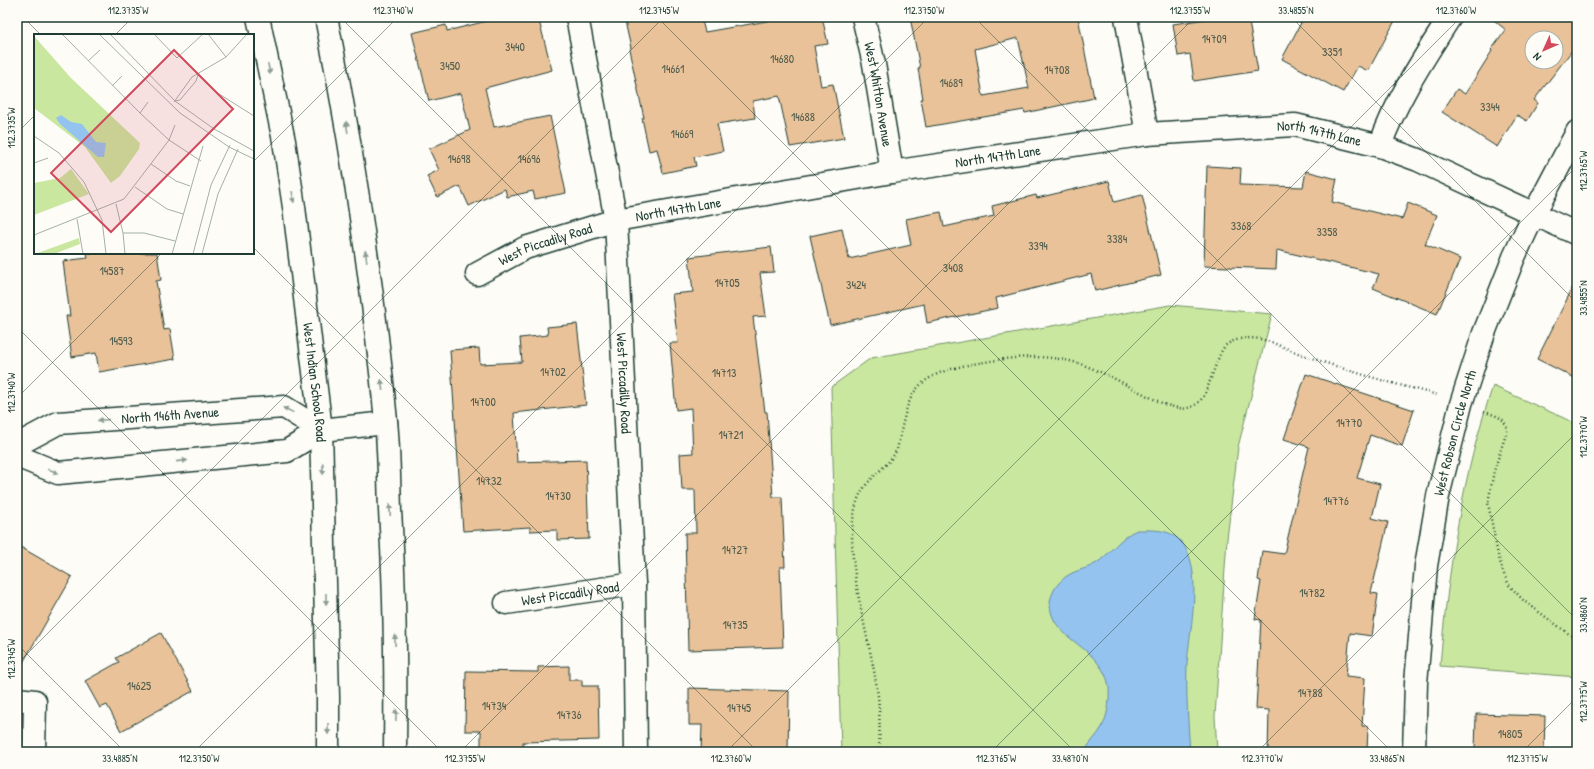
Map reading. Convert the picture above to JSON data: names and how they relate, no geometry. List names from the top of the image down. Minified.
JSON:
{"streets":{"street":["West Whitton Avenue","North 147th Lane","West Piccadily Road","West Indian School Road","West Piccadilly Road","North 146th Avenue","West Robson Circle North"]},"crossings":[["West Whitton Avenue","North 147th Lane"],["North 147th Lane","West Piccadily Road"],["North 147th Lane","West Piccadilly Road"],["North 147th Lane","West Robson Circle North"],["West Piccadily Road","West Piccadilly Road"],["West Indian School Road","North 146th Avenue"]],"house_numbers":["14709","3440","3351","14680","3450","14661","14708","14689","3344","14688","14669","14698","14696","3368","3358","3384","3394","3408","14587","14705","3424","14593","14702","14713","14700","14770","14721","14732","14730","14776","14727","14782","14735","14625","14788","14734","14745","14736","14805"],"north":"bottom left","coordinates":["112.3735°W","112.3740°W","112.3745°W","112.3750°W","112.3755°W","33.4855°N","112.3760°W","112.3765°W","112.3770°W","33.4860°N","112.3775°W","33.4885°N","33.4870°N","33.4865°N"]}
